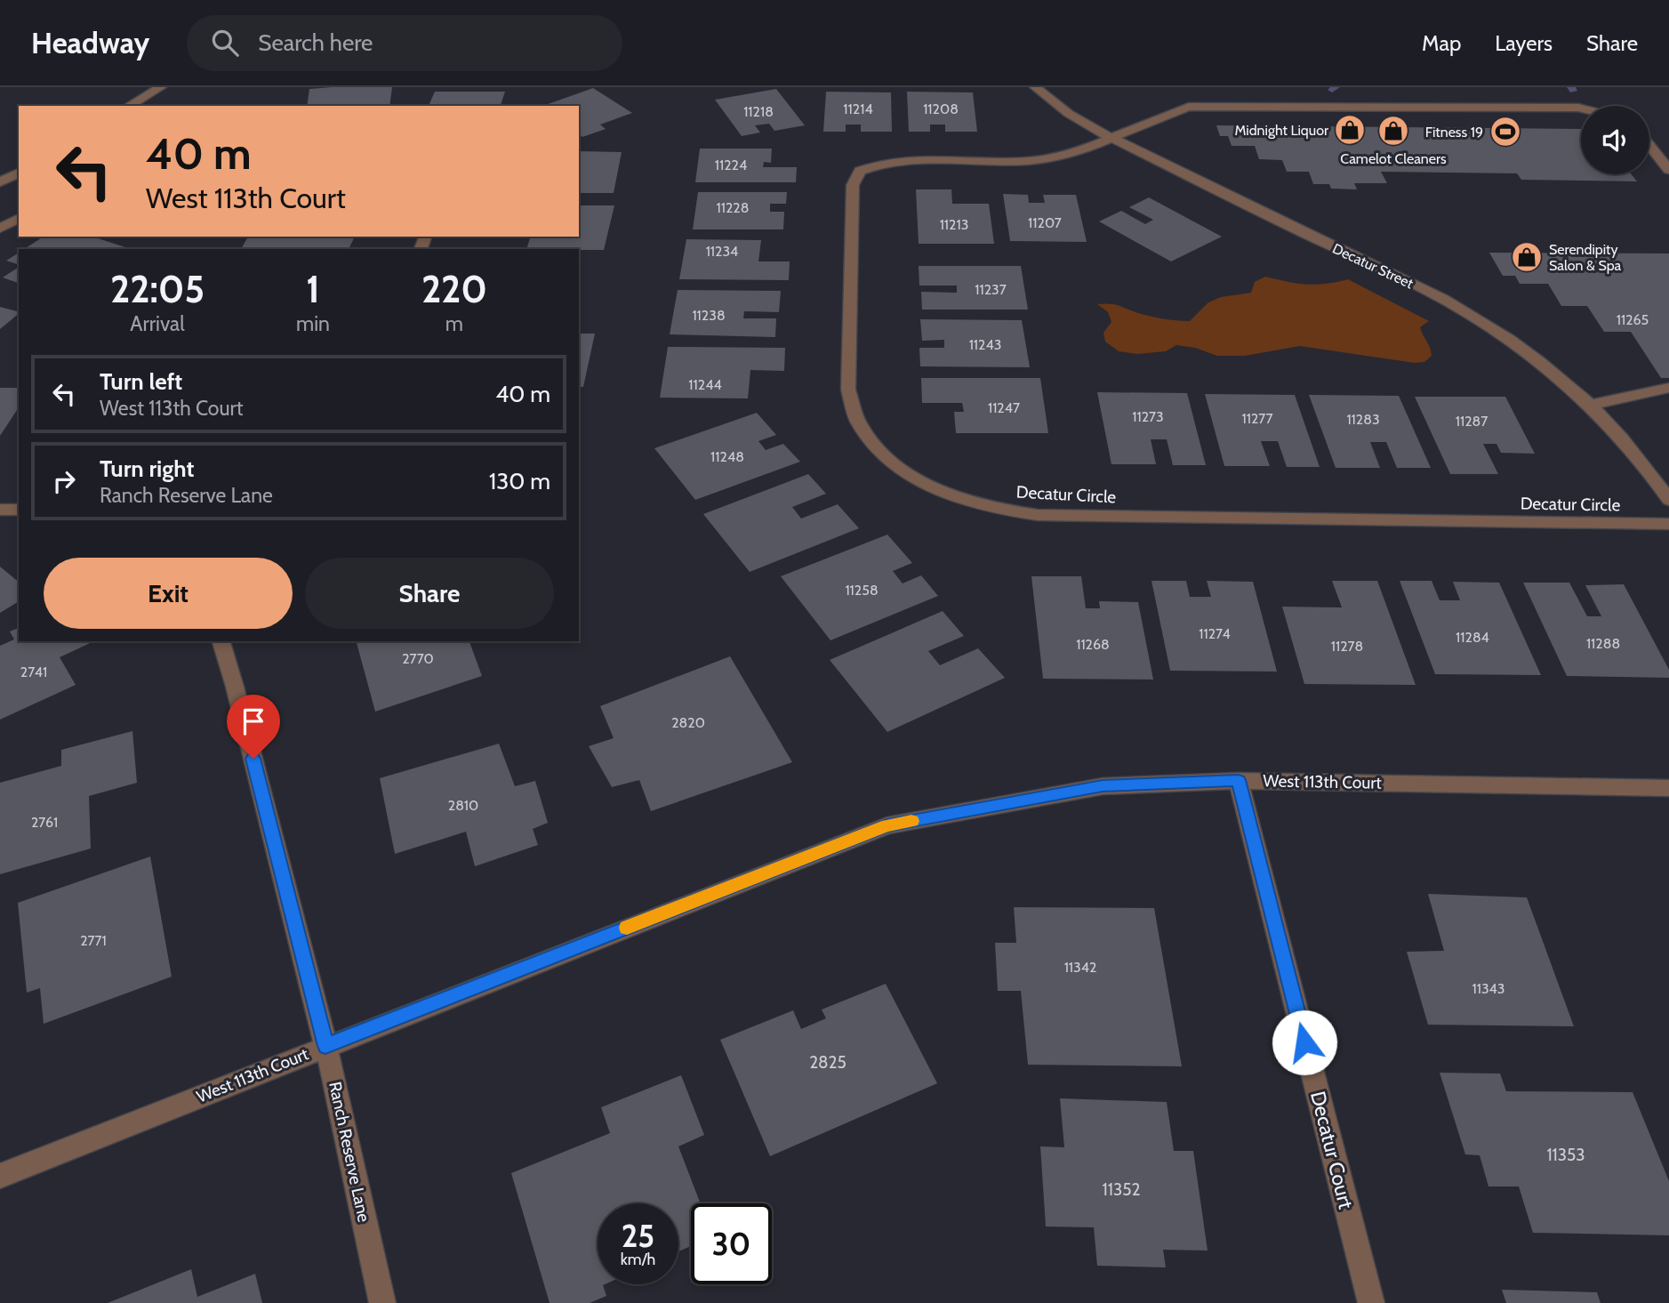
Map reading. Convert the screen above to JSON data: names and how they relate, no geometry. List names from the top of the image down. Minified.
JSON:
{"streets":{"street":["Decatur Street","Decatur Circle","West 113th Court","Decatur Court","Ranch Reserve Lane"]},"crossings":[["Decatur Street","Decatur Circle"],["West 113th Court","Decatur Court"],["West 113th Court","Ranch Reserve Lane"]],"places":{"shop":["Midnight Liquor","Camelot Cleaners","Serendipity Salon & Spa"],"sports":["Fitness 19"]},"house_numbers":["11214","11208","11218","11224","11228","11207","11213","11234","11237","11238","11265","11243","11244","11247","11273","11277","11283","11287","11248","11258","11274","11284","11288","11268","11278","2770","2741","2820","2810","2761","2771","11342","11343","2825","11353","11352"],"page":{"header":"Headway","search":"Search here","nav":["Map","Layers","Share"],"turn":["40 m","West 113th Court"],"eta":["22:05","Arrival","1","min","220","m"],"list":[{"name":"Turn left","note":"West 113th Court","value":"40 m"},{"name":"Turn right","note":"Ranch Reserve Lane","value":"130 m"}],"buttons":["Exit","Share"],"speed":"25 km/h","limit":"30"}}
